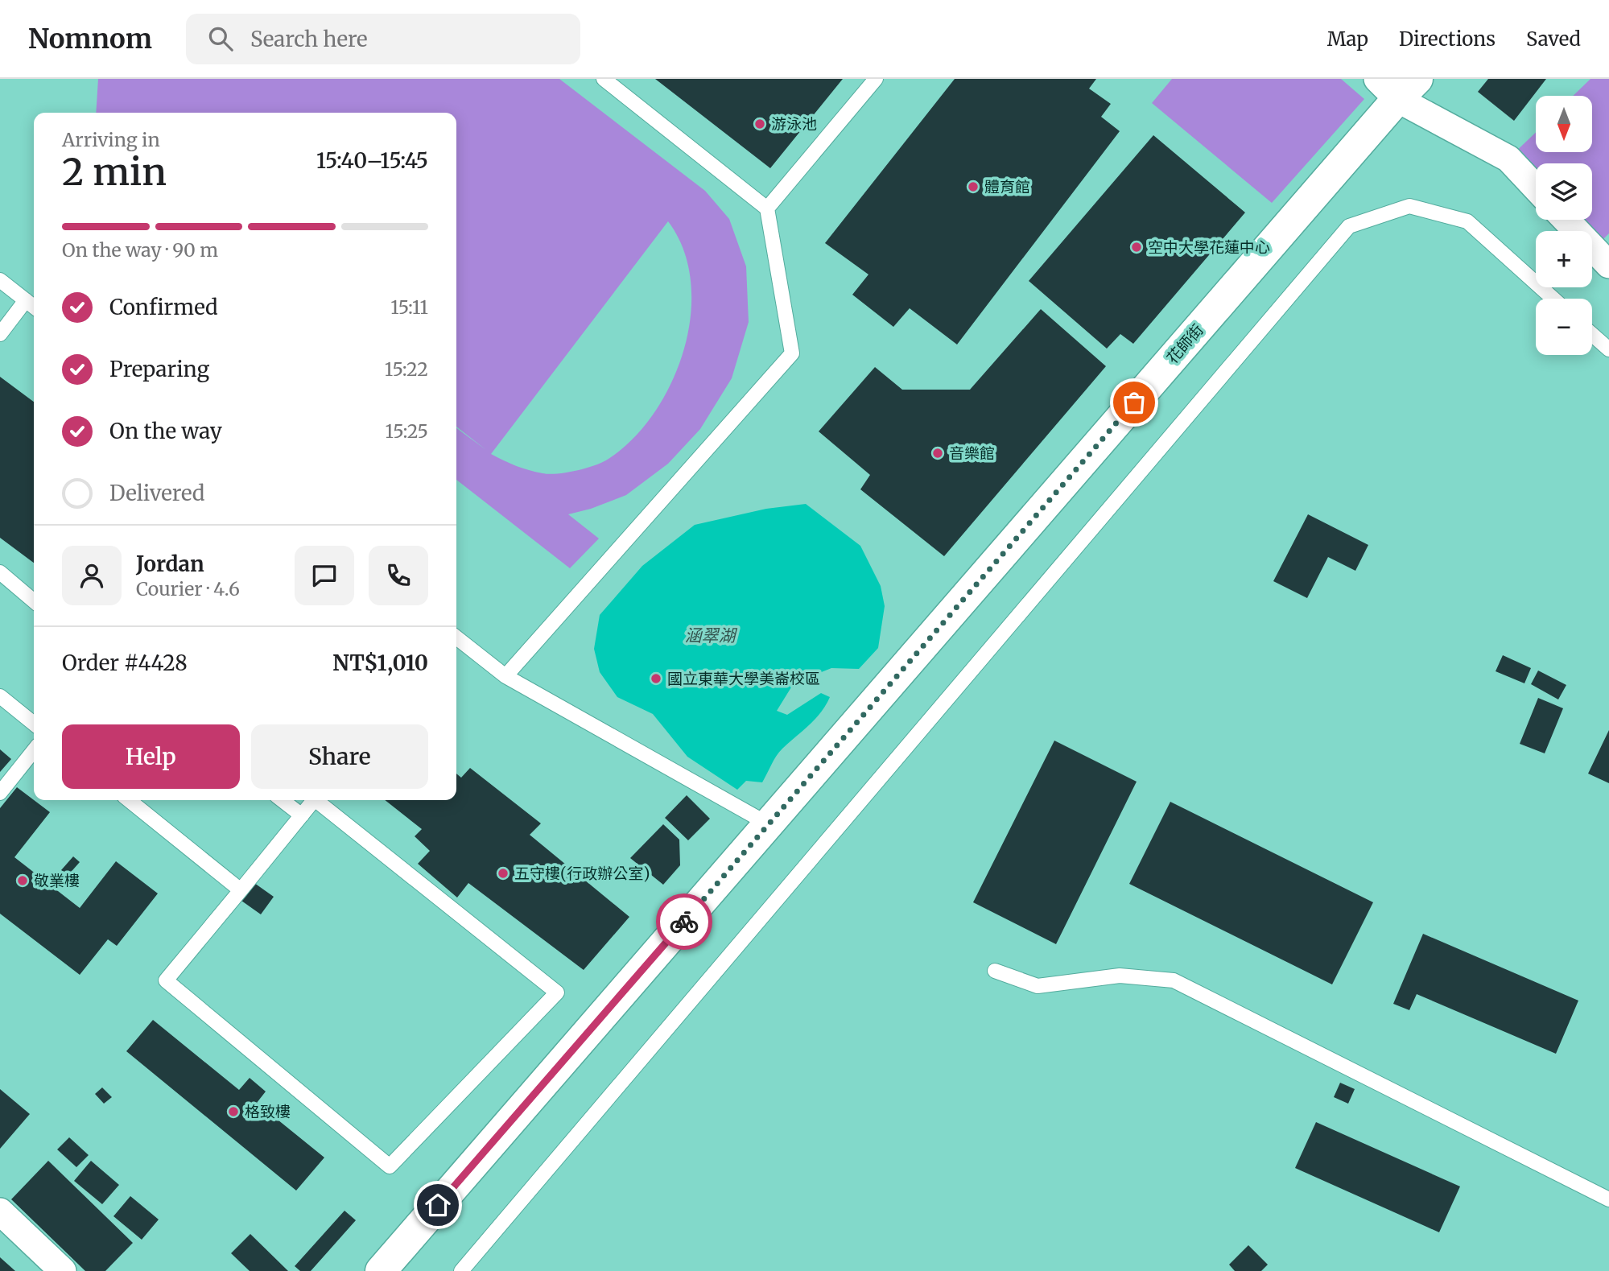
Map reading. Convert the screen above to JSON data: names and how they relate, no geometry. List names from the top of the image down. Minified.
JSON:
{"streets":{"street":["花師街"]},"water":["涵翠湖"],"places":["游泳池","體育館","空中大學花蓮中心","音樂館","國立東華大學美崙校區","五守樓(行政辦公室)","敬業樓","格致樓"],"north":"bottom","page":{"header":"Nomnom","search":"Search here","nav":["Map","Directions","Saved"],"map_buttons":["+","−"],"heading":["2 min","Arriving in","15:40–15:45"],"panel":["Jordan","Courier · 4.6","Order #4428","NT$1,010"],"bar":"On the way · 90 m","list":[["Confirmed","15:11"],["Preparing","15:22"],["On the way","15:25"],"Delivered"],"buttons":["Help","Share"]}}
